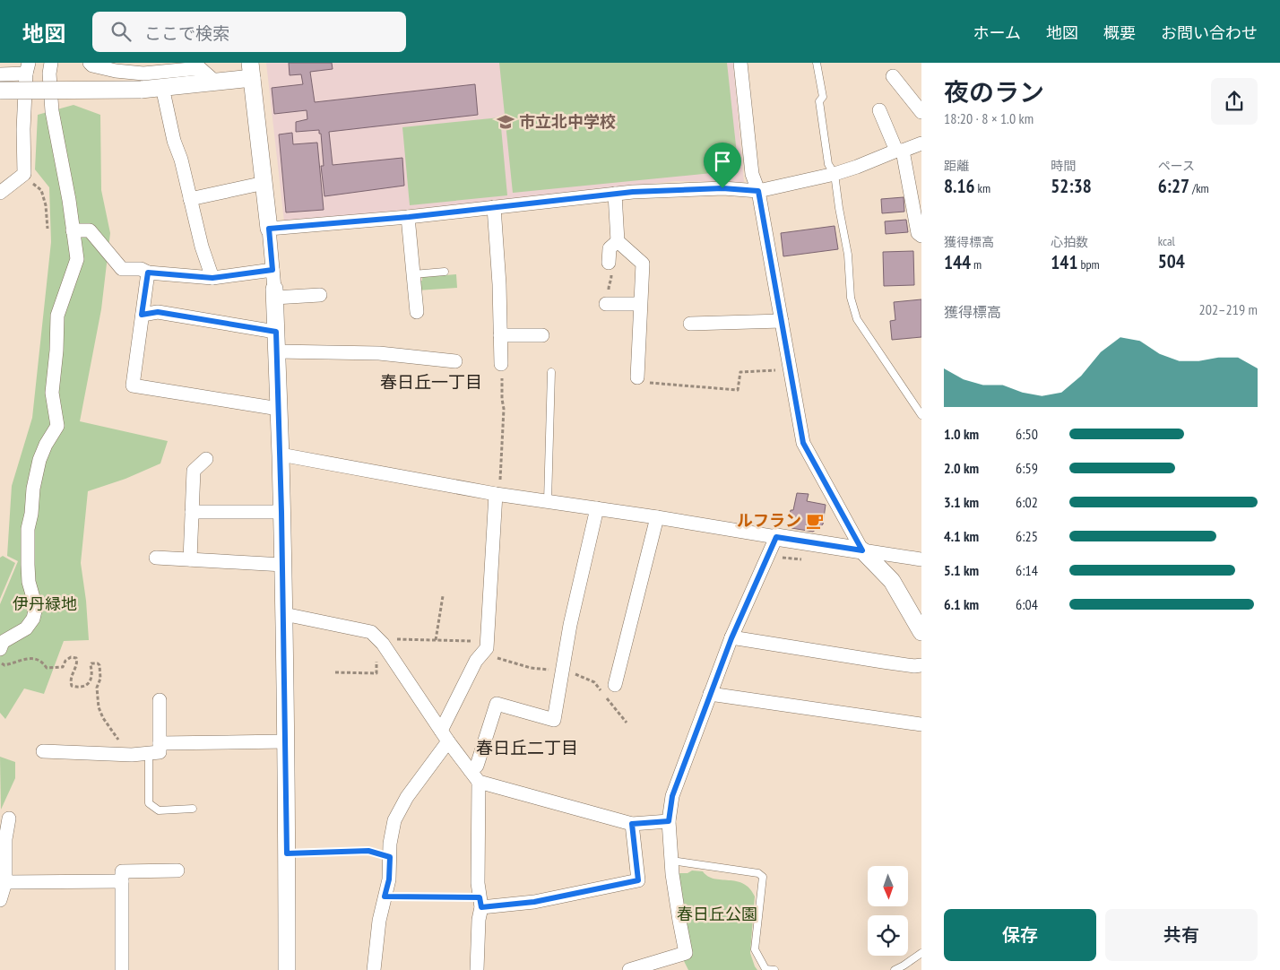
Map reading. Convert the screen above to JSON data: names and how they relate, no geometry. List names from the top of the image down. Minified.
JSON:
{"districts":["春日丘一丁目","春日丘二丁目"],"parks":["伊丹緑地","春日丘公園"],"places":{"school or university":["市立北中学校"],"cafe":["ルフラン"]},"north":"bottom","page":{"header":"地図","search":"ここで検索","nav":["ホーム","地図","概要","お問い合わせ"],"heading":["夜のラン","18:20 · 8 × 1.0 km"],"stats":[["距離","8.16 km"],["時間","52:38"],["ペース","6:27 /km"],["獲得標高","144 m"],["心拍数","141 bpm"],["kcal","504"]],"chart":["獲得標高","202–219 m"],"list":[{"name":"1.0 km","note":"6:50"},{"name":"2.0 km","note":"6:59"},{"name":"3.1 km","note":"6:02"},{"name":"4.1 km","note":"6:25"},{"name":"5.1 km","note":"6:14"},{"name":"6.1 km","note":"6:04"}],"buttons":["保存","共有"]}}
